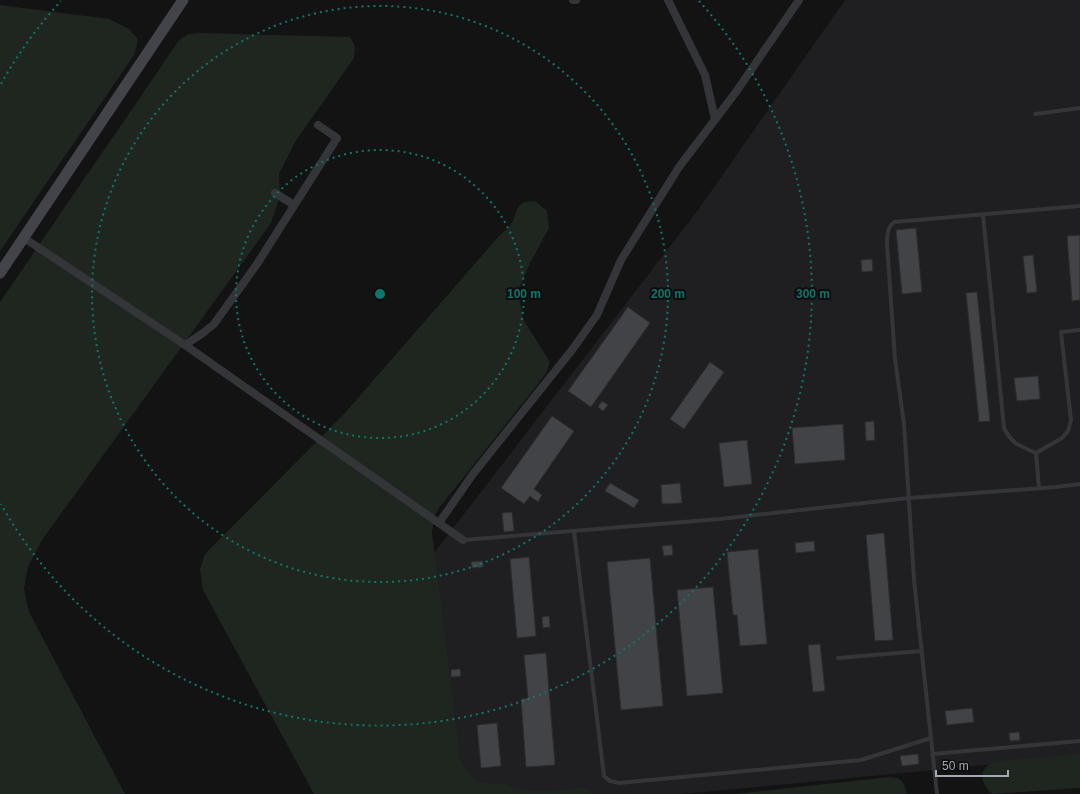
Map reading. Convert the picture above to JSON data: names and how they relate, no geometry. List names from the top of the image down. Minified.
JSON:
{"scale_bar":"50 m","rings":["100 m","200 m","300 m"]}
